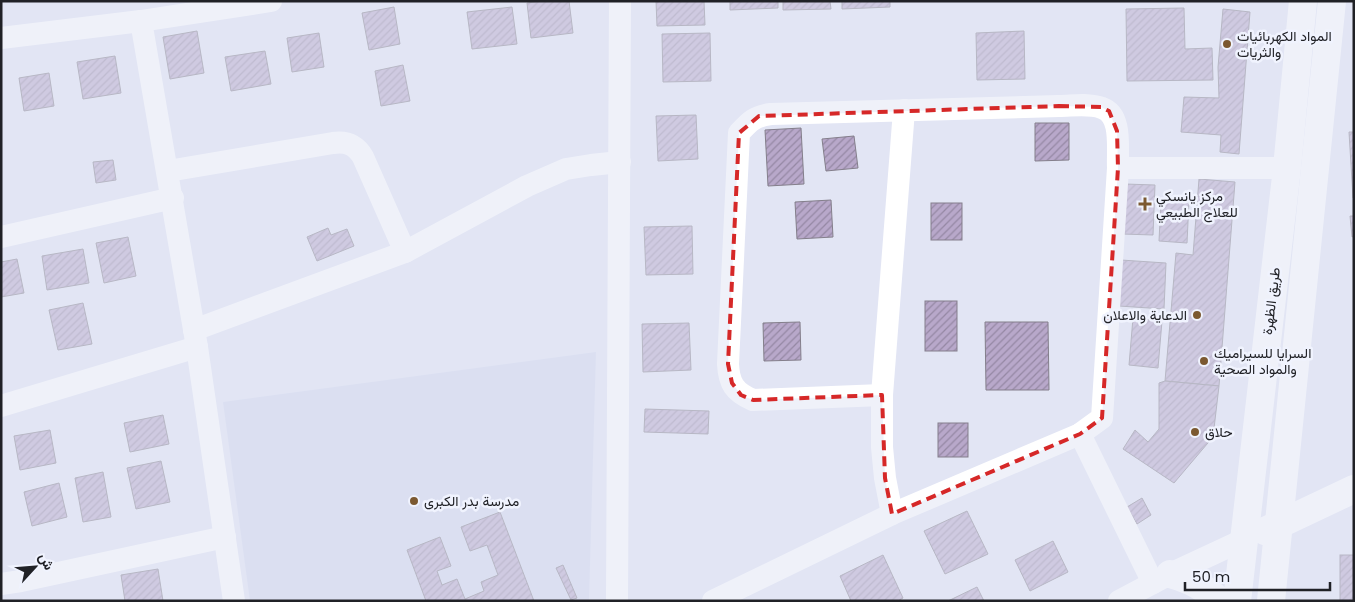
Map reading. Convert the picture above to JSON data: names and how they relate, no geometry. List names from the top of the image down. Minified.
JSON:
{"streets":{"main road":["طريق الظهرة"]},"places":{"other":["المواد الكهربائيات والثريات","الدعاية والاعلان","السرايا للسيراميك والمواد الصحية","حلاق","مدرسة بدر الكبرى"],"health":["مركز يانسكي للعلاج الطبيعي"]},"scale_bar":"50 m","north":"top right"}
